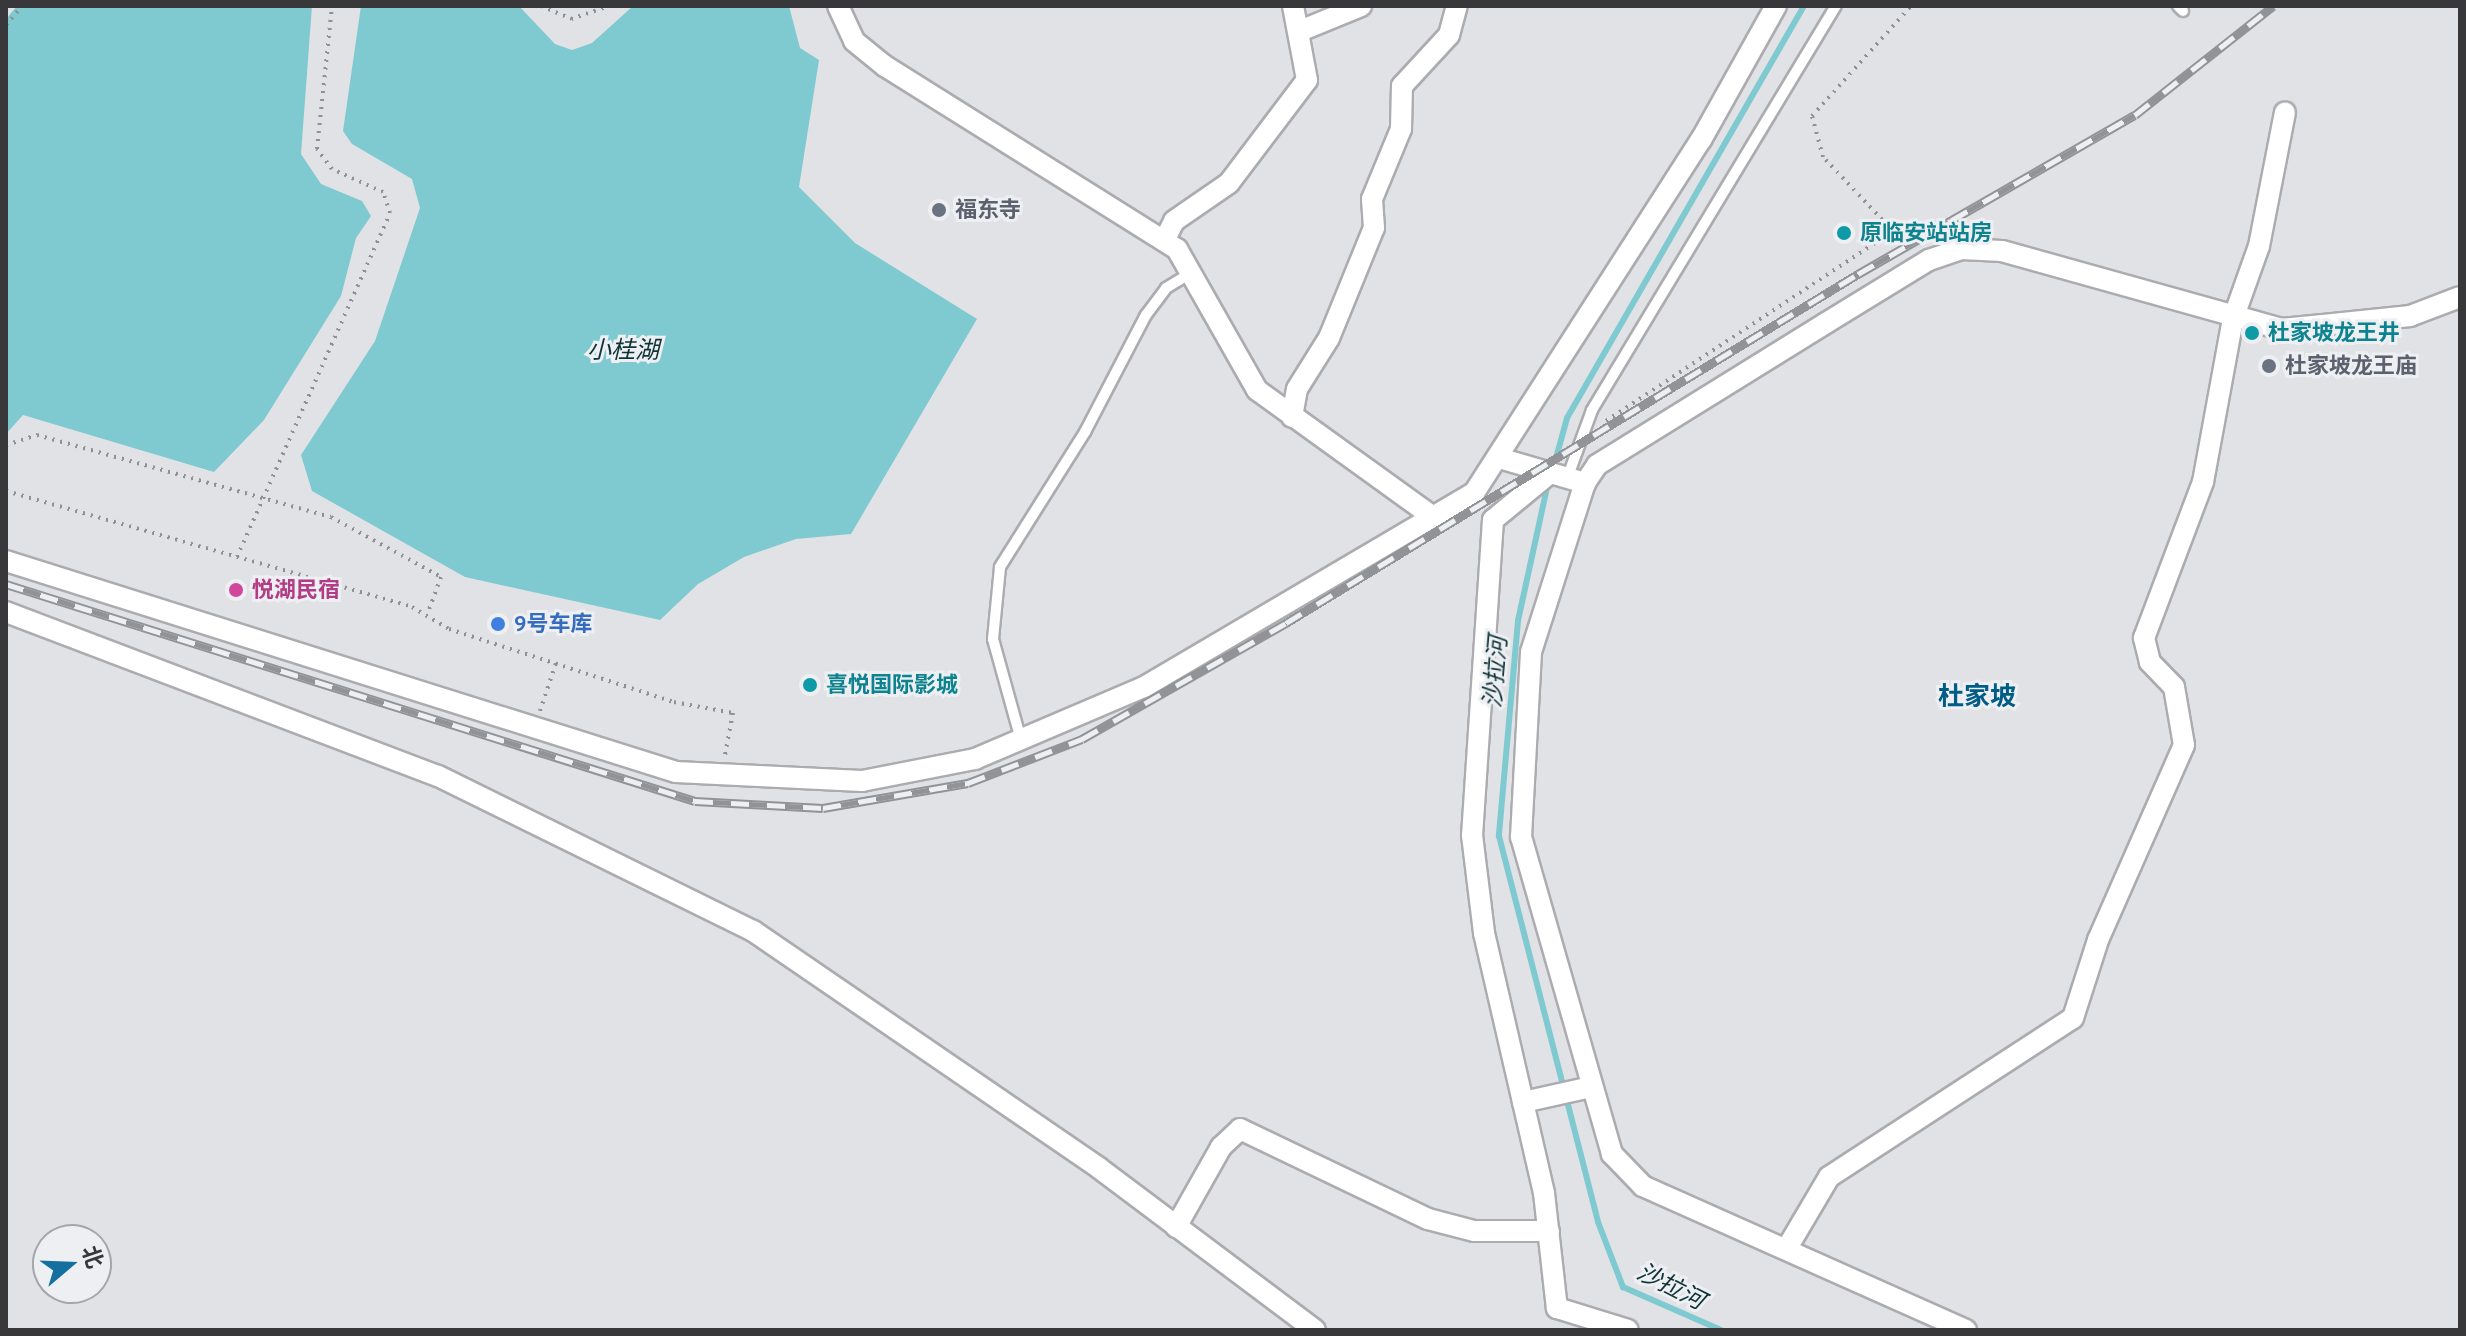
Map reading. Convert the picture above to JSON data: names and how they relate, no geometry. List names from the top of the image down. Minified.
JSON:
{"districts":["杜家坡"],"water":["小桂湖","沙拉河"],"places":["福东寺","原临安站站房","杜家坡龙王井","杜家坡龙王庙","悦湖民宿","9号车库","喜悦国际影城"],"north":"right"}
